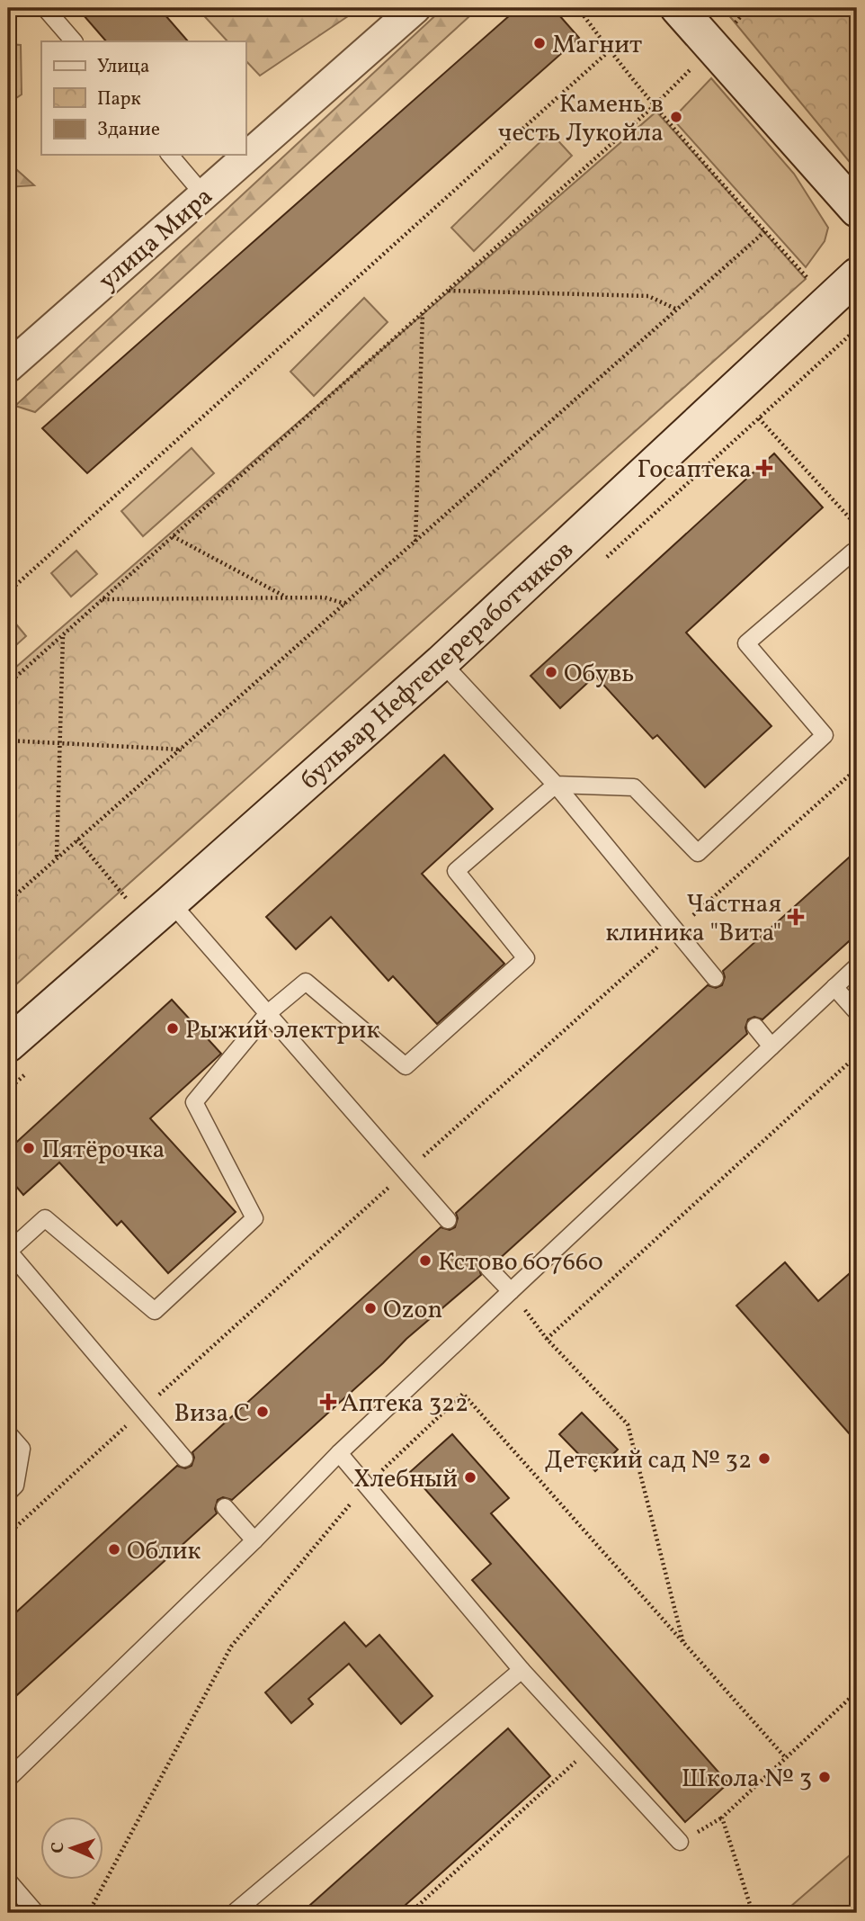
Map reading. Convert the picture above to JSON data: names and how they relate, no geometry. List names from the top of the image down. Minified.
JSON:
{"streets":{"street":["улица Мира","бульвар Нефтепереработчиков"]},"places":{"other":["Магнит","Камень в честь Лукойла","Обувь","Рыжий электрик","Пятёрочка","Кстово 607660","Ozon","Виза С","Детский сад № 32","Хлебный","Облик","Школа № 3"],"health":["Госаптека","Чаcтная клиника \"Вита\"","Аптека 322"]},"legend":["Улица","Парк","Здание"],"north":"left"}
